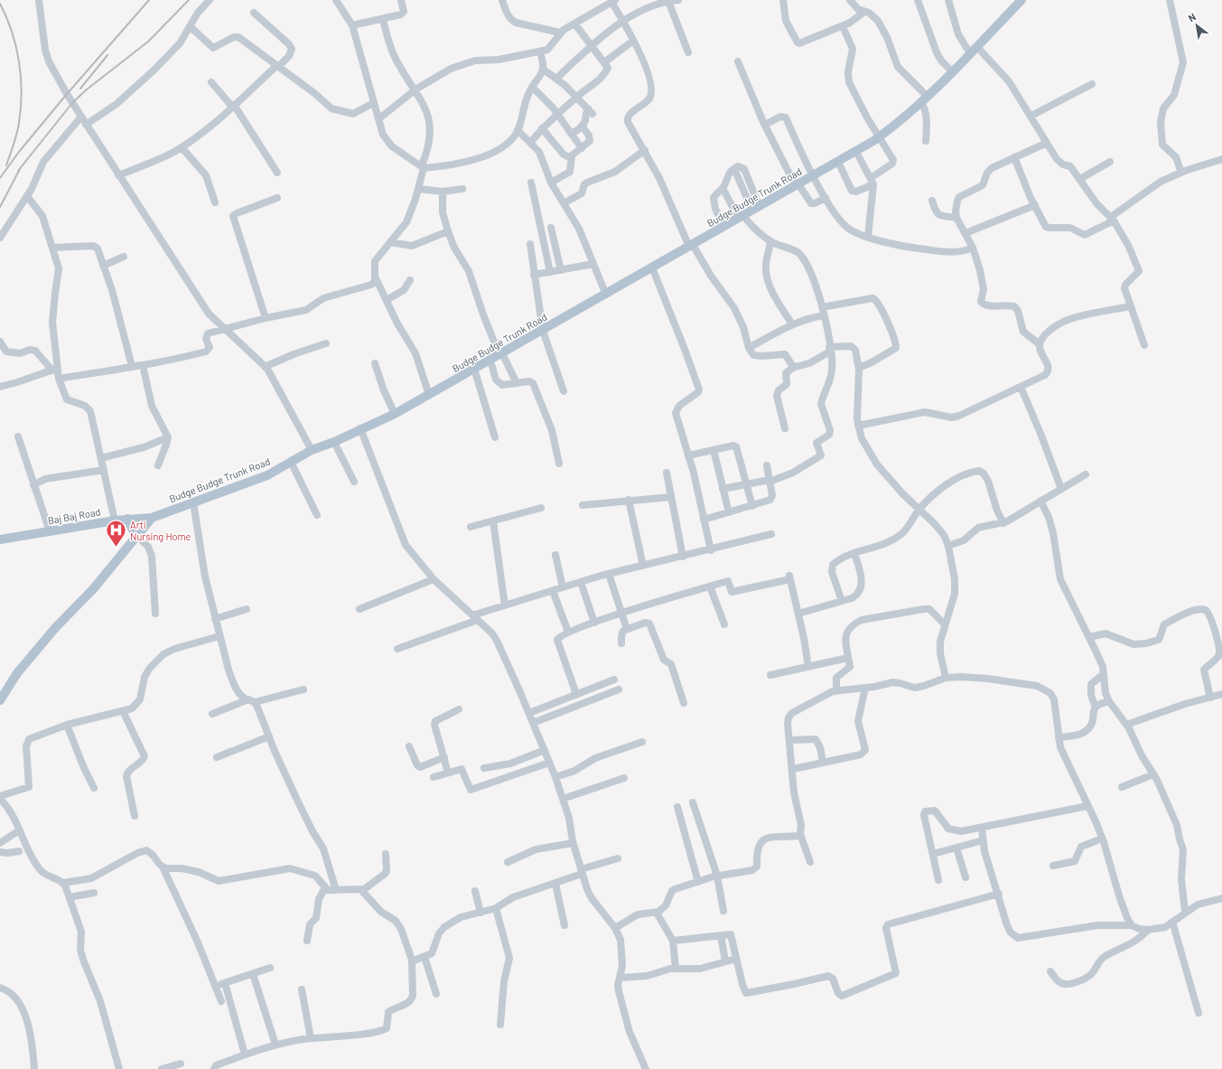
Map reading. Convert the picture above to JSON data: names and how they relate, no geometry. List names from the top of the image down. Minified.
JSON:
{"streets":{"main road":["Budge Budge Trunk Road","Baj Baj Road"]},"crossings":[["Budge Budge Trunk Road","Baj Baj Road"]],"places":{"hospital":["Arti Nursing Home"]},"north":"top left"}
